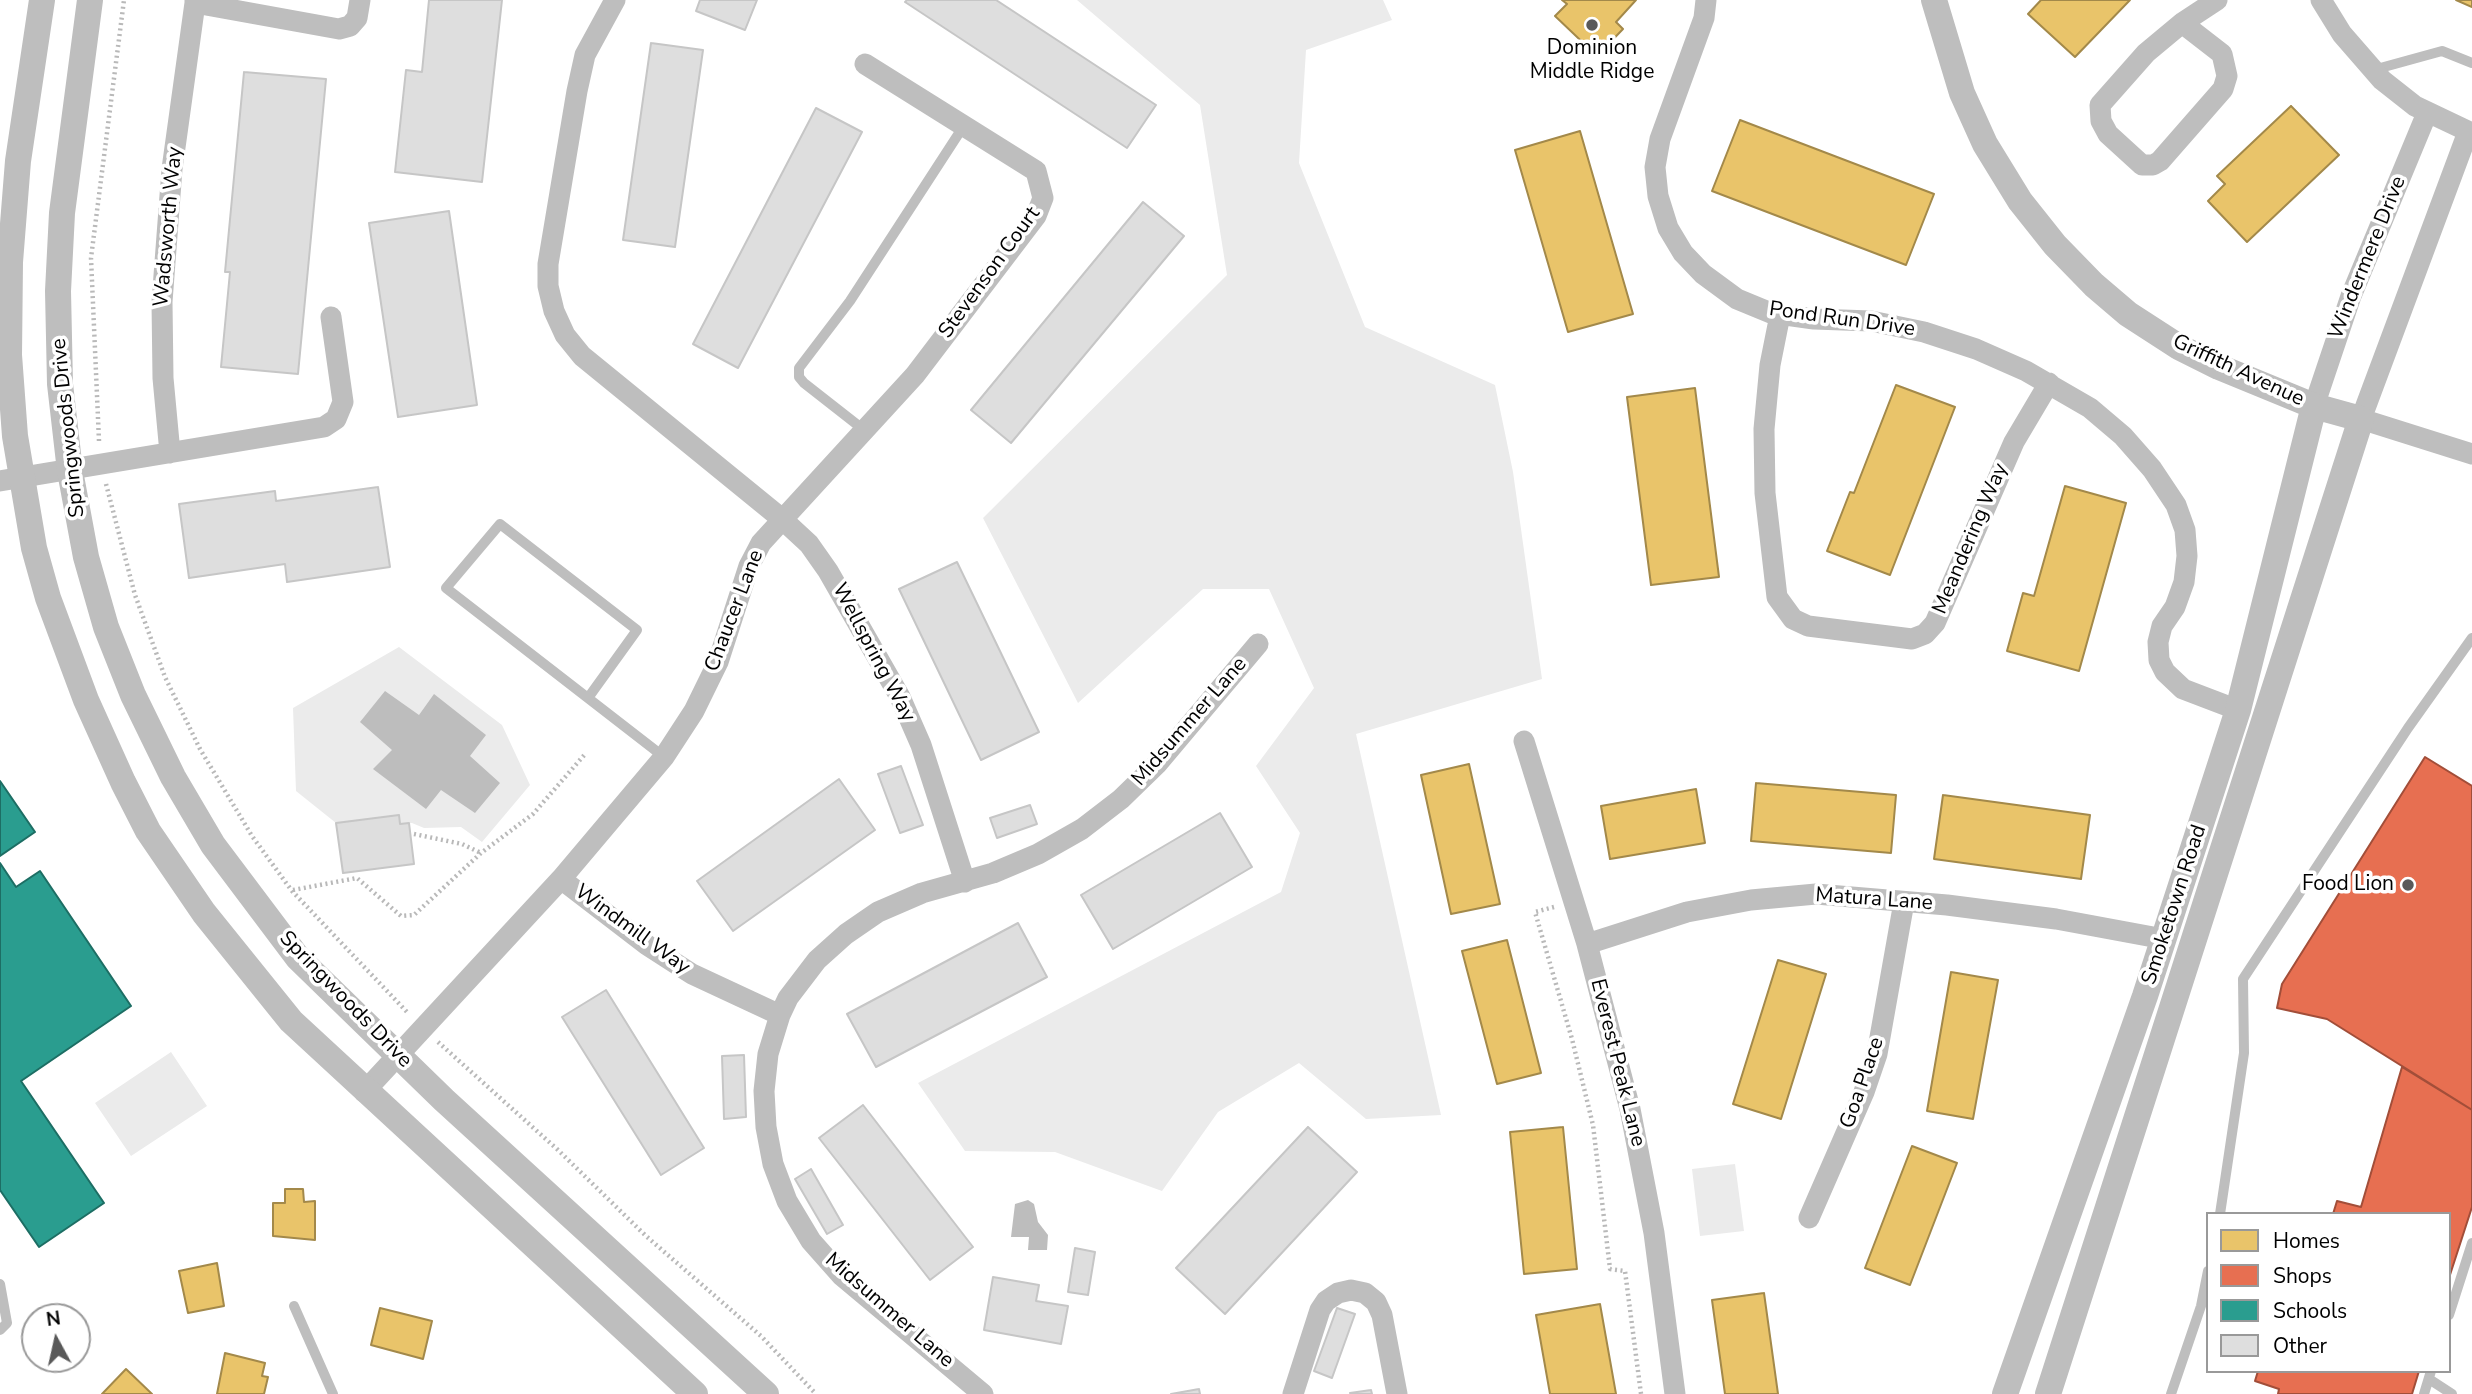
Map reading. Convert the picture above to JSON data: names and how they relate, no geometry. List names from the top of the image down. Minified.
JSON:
{"streets":{"street":["Wadsworth Way","Windermere Drive","Stevenson Court","Pond Run Drive","Griffith Avenue","Springwoods Drive","Meandering Way","Chaucer Lane","Wellspring Way","Midsummer Lane","Matura Lane","Smoketown Road","Windmill Way","Everest Peak Lane","Goa Place"]},"crossings":[["Windermere Drive","Griffith Avenue"],["Windermere Drive","Smoketown Road"],["Stevenson Court","Chaucer Lane"],["Stevenson Court","Wellspring Way"],["Pond Run Drive","Meandering Way"],["Pond Run Drive","Smoketown Road"],["Griffith Avenue","Smoketown Road"],["Springwoods Drive","Chaucer Lane"],["Chaucer Lane","Wellspring Way"],["Chaucer Lane","Windmill Way"],["Wellspring Way","Midsummer Lane"],["Midsummer Lane","Windmill Way"],["Matura Lane","Smoketown Road"],["Matura Lane","Everest Peak Lane"],["Matura Lane","Goa Place"]],"places":["Dominion Middle Ridge","Food Lion"],"legend":["Homes","Shops","Schools","Other"],"north":"top"}
